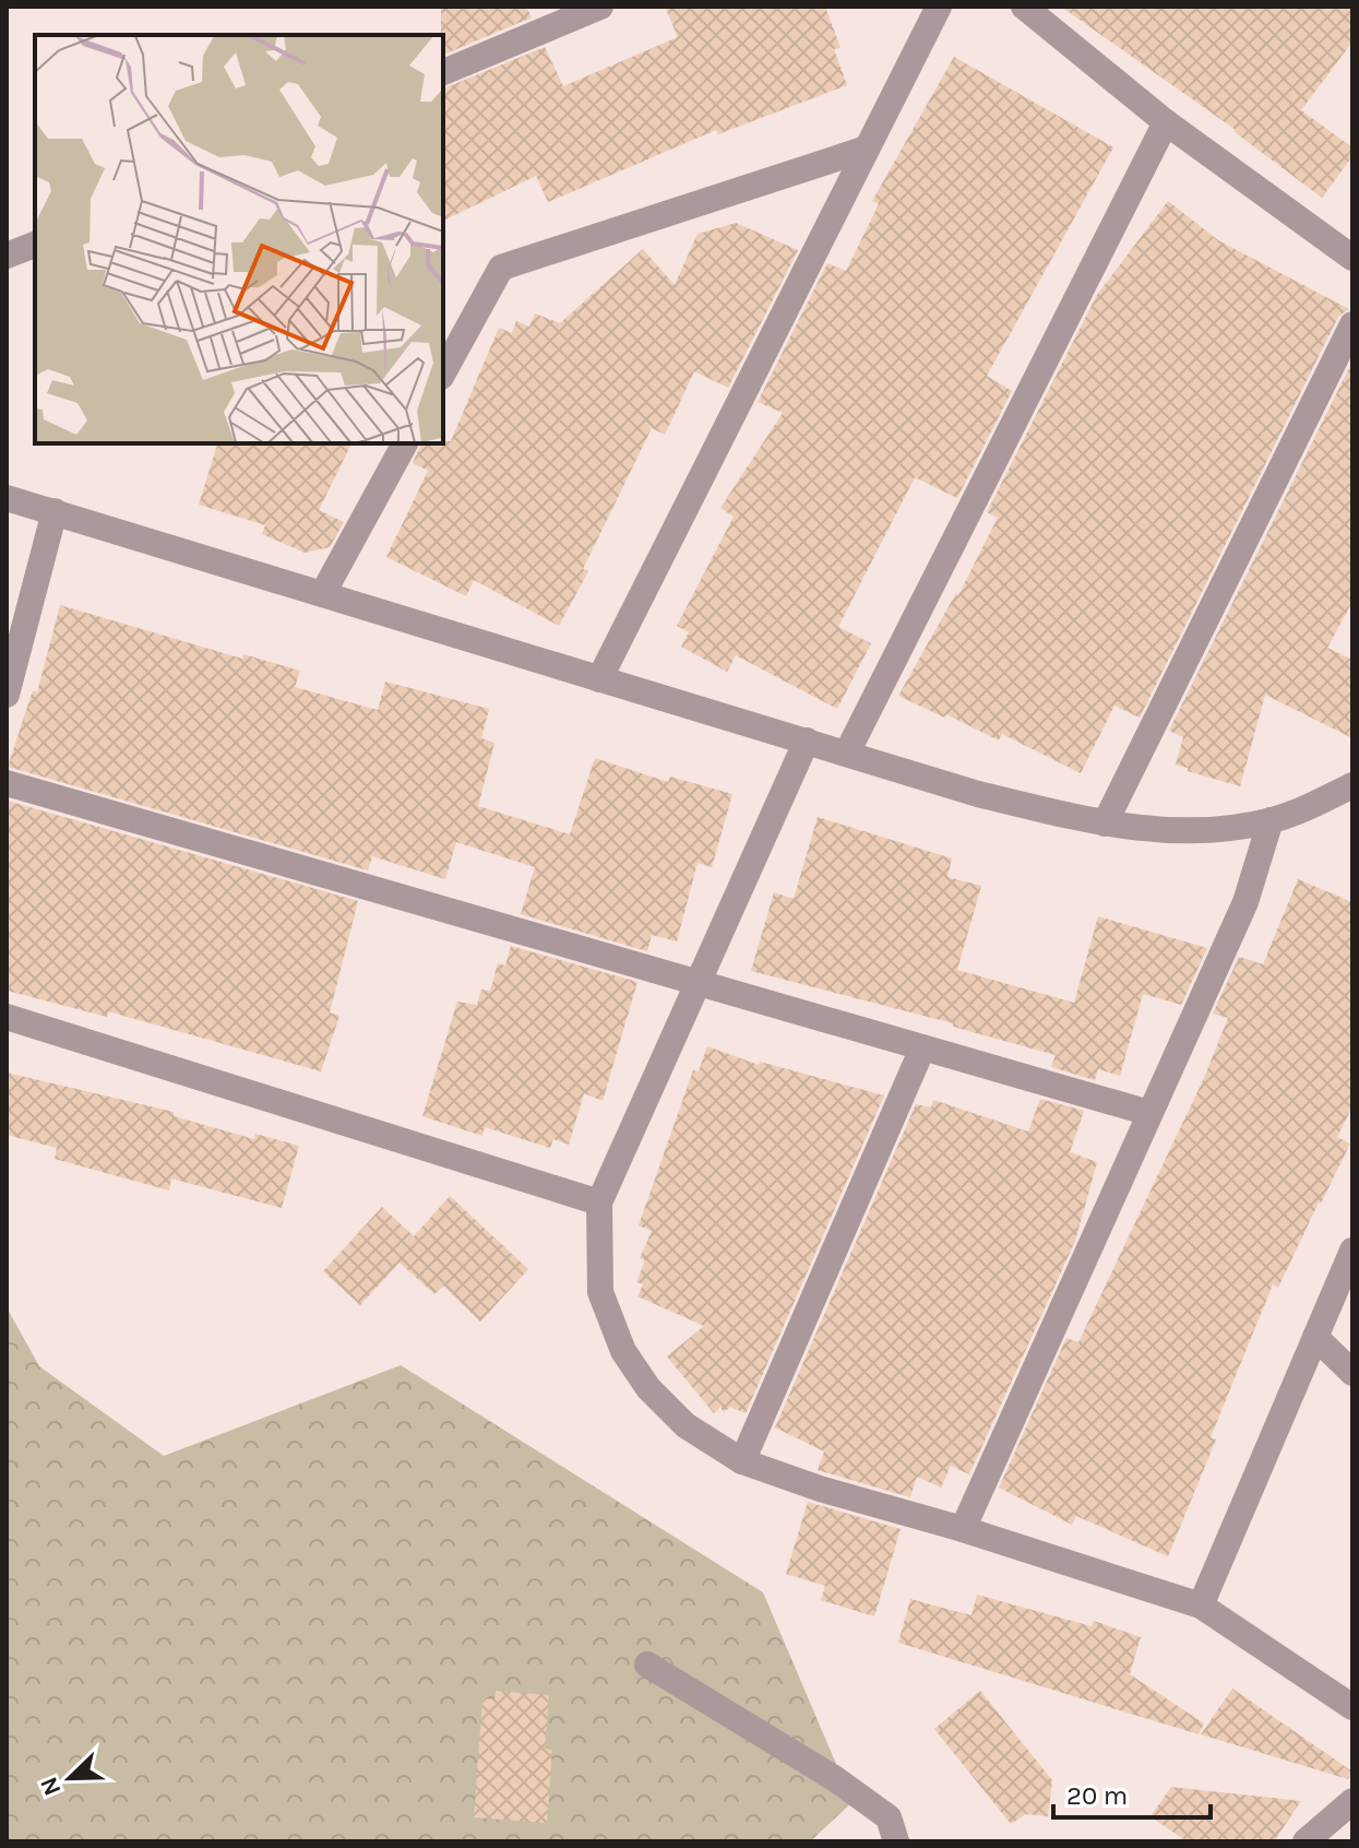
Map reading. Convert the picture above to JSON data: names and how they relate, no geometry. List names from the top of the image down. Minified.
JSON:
{"scale_bar":"20 m","north":"bottom left"}
